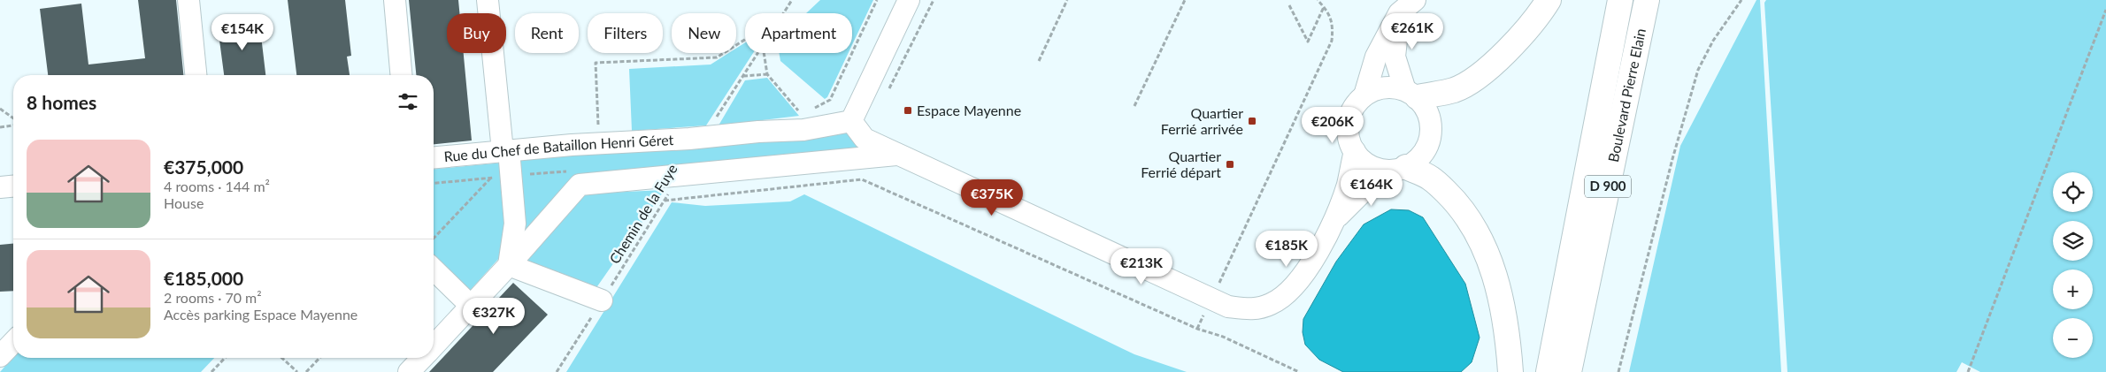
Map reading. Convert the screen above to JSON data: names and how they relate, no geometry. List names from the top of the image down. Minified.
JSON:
{"streets":{"main road":["Boulevard Pierre Elain","D 900"],"street":["Rue du Chef de Bataillon Henri Géret"],"path":["Chemin de la Fuye"]},"places":{"transit":["Espace Mayenne","Quartier Ferrié arrivée","Quartier Ferrié départ"]},"page":{"price":["€261K","€154K","€206K","€164K","€375K","€185K","€213K","€327K"],"chip":["Buy","Rent","Filters","New","Apartment"],"heading":"8 homes","list":[{"name":"€375,000","note":"4 rooms · 144 m² · House"},{"name":"€185,000","note":"2 rooms · 70 m² · Accès parking Espace Mayenne"}],"map_buttons":["+","−"]}}
